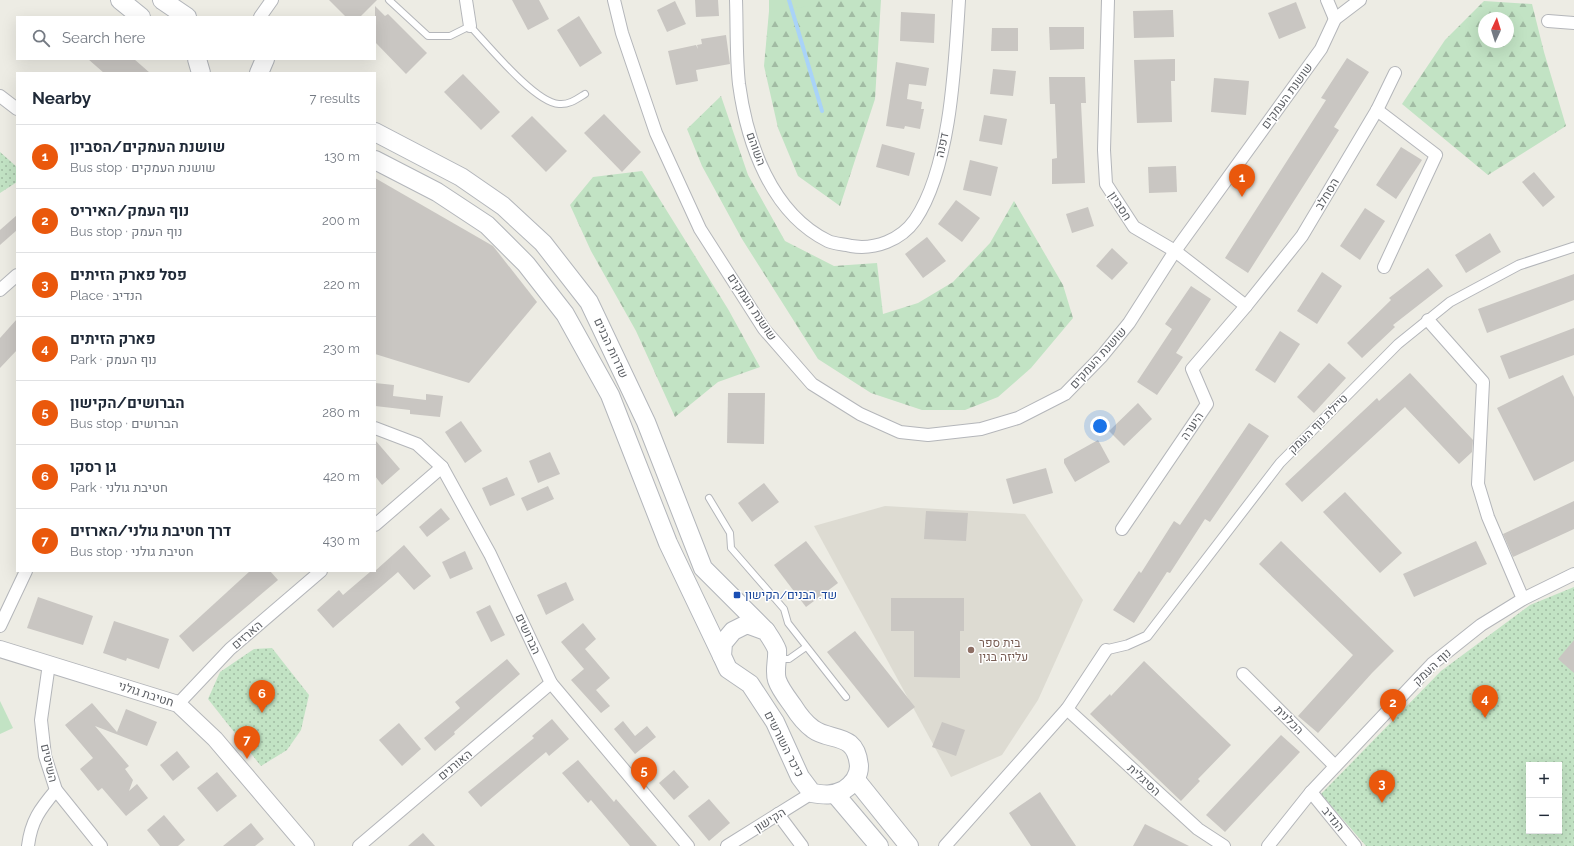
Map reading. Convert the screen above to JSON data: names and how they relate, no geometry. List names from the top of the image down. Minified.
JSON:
{"streets":{"main road":["שדרות הבנים","כיכר השורשים"],"street":["שושנת העמקים","דפנה","השוהם","הסחלב","חסביון","טיילת נוף העמק","היערה","הברושים","הארזים","נוף העמק","חטיבת גולני","הכלנית","השיטים","האורנים","הסיגלית","הנדיב","הקישון"]},"crossings":[["שושנת העמקים","חסביון"],["דפנה","השוהם"],["הסחלב","חסביון"],["הסחלב","היערה"],["חסביון","היערה"],["שדרות הבנים","כיכר השורשים"],["הברושים","האורנים"],["הארזים","חטיבת גולני"],["נוף העמק","הכלנית"],["נוף העמק","הנדיב"],["חטיבת גולני","השיטים"],["כיכר השורשים","הקישון"]],"places":{"transit":["שד. הבנים/הקישון"],"other":["בית ספר עליזה בגין"]},"north":"top","page":{"search":"Search here","heading":["Nearby","7 results"],"list":[{"mark":"1","name":"שושנת העמקים/הסביון","note":"Bus stop · שושנת העמקים","value":"130 m"},{"mark":"2","name":"נוף העמק/האיריס","note":"Bus stop · נוף העמק","value":"200 m"},{"mark":"3","name":"פסל פארק הזיתים","note":"Place · הנדיב","value":"220 m"},{"mark":"4","name":"פארק הזיתים","note":"Park · נוף העמק","value":"230 m"},{"mark":"5","name":"הברושים/הקישון","note":"Bus stop · הברושים","value":"280 m"},{"mark":"6","name":"גן רסקו","note":"Park · חטיבת גולני","value":"420 m"},{"mark":"7","name":"דרך חטיבת גולני/הארזים","note":"Bus stop · חטיבת גולני","value":"430 m"}],"pins":["1","6","4","2","7","5","3"],"map_buttons":["+","−"]}}
